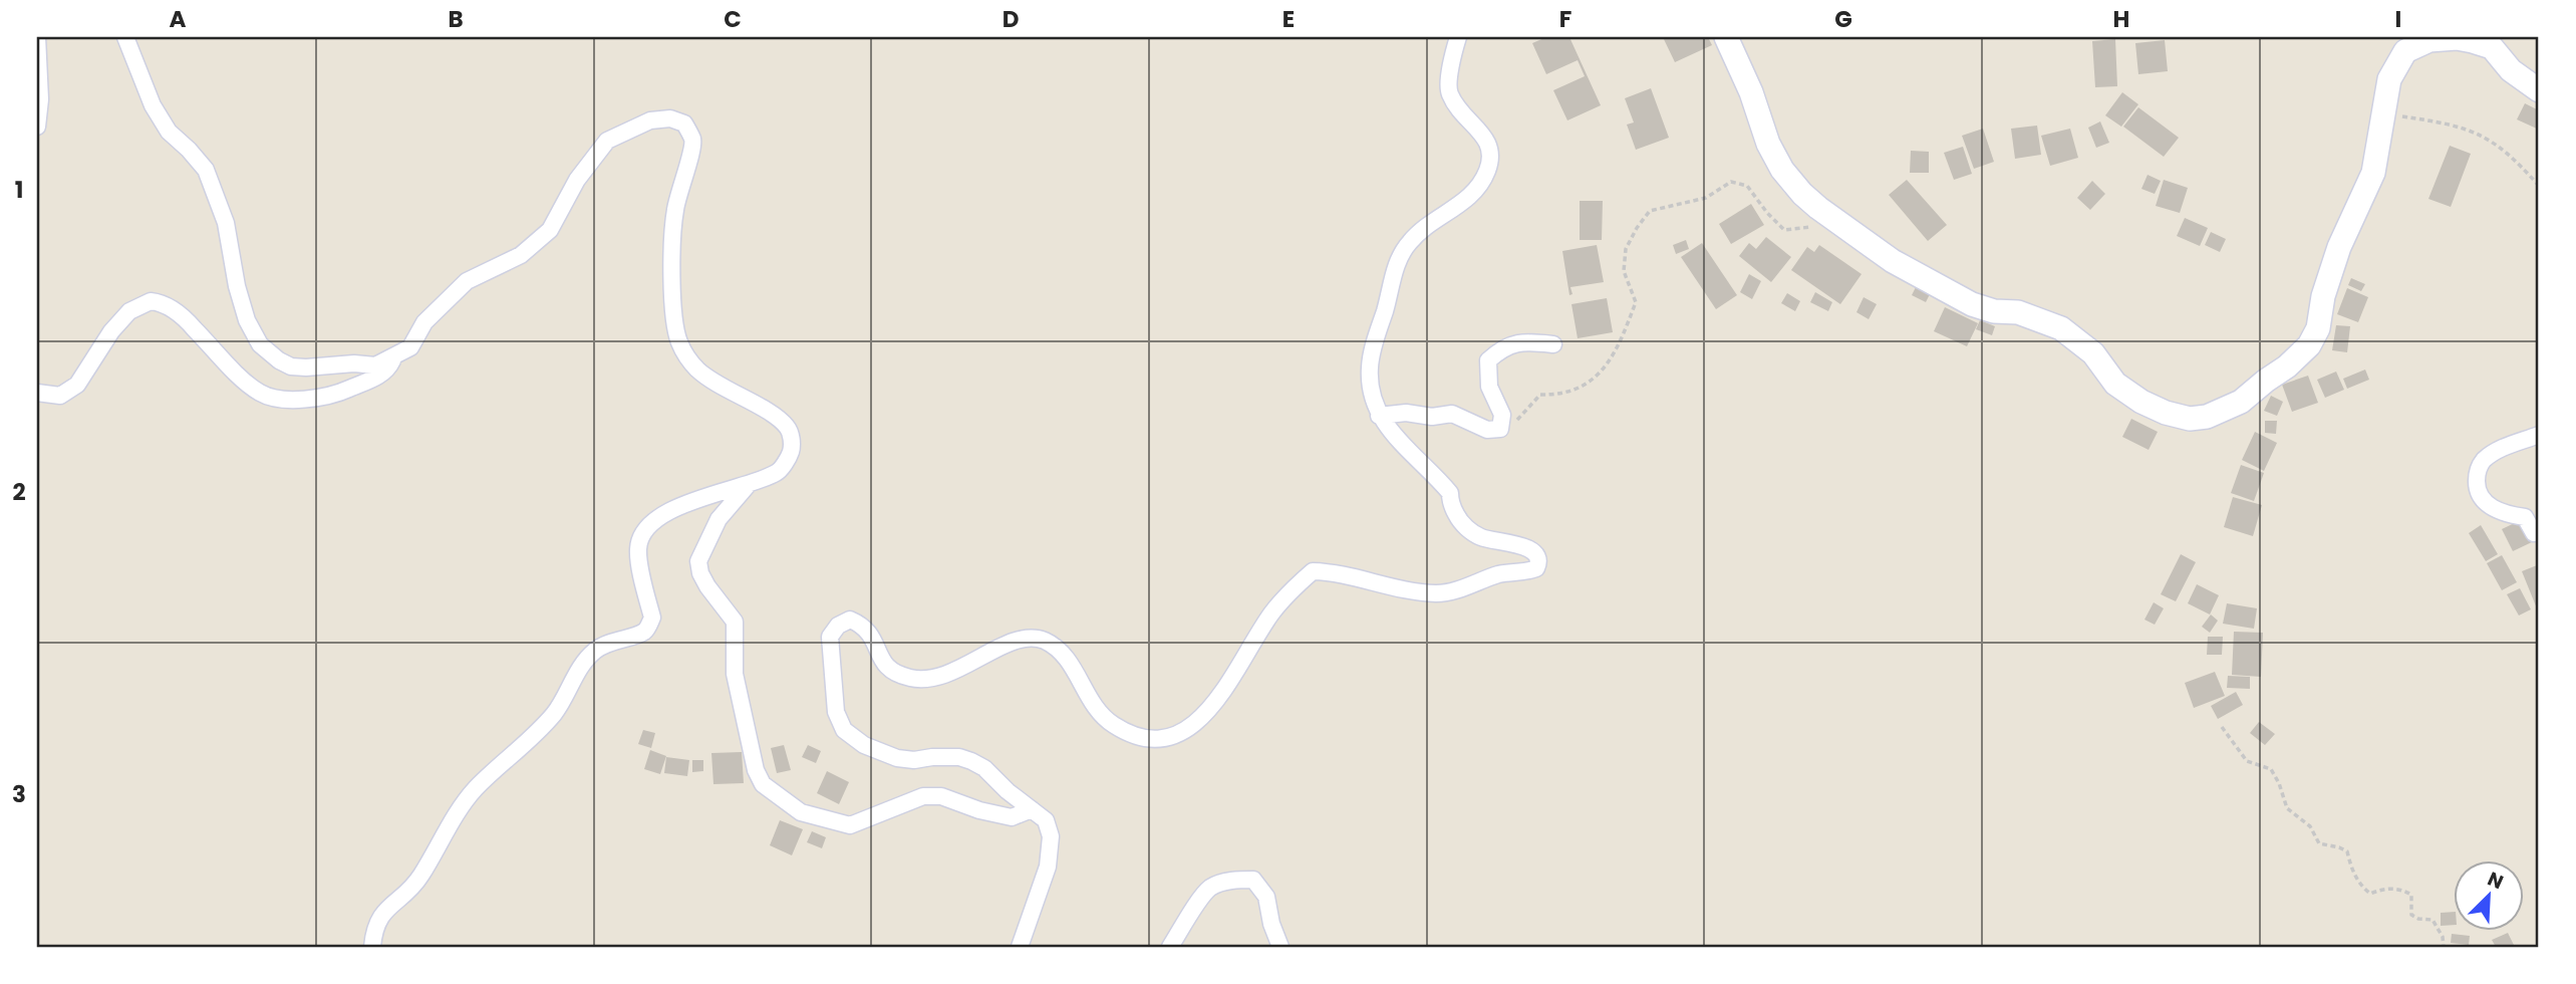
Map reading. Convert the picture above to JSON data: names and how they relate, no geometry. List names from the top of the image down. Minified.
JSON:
{"north":"top right","grid":{"columns":["A","B","C","D","E","F","G","H","I"],"rows":["1","2","3"]}}
